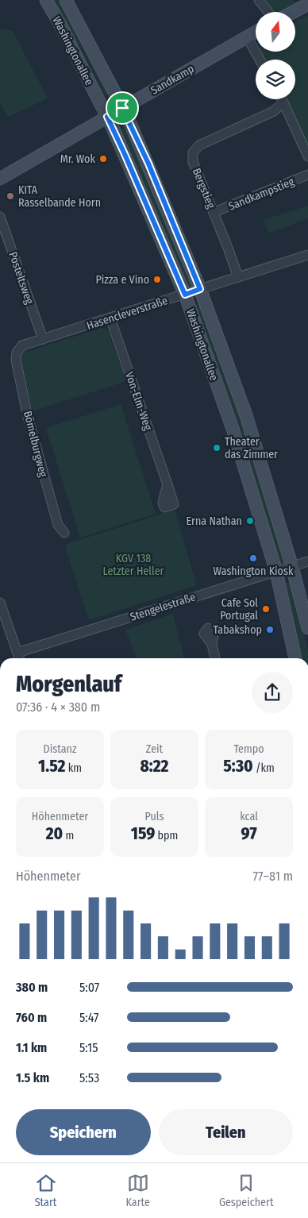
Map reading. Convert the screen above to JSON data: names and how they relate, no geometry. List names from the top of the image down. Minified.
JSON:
{"streets":{"street":["Washingtonallee","Sandkamp","Bergstieg","Sandkampstieg","Posteltsweg","Hasencleverstraße","Von-Elm-Weg","Bömelburgweg","Stengelestraße"]},"crossings":[["Washingtonallee","Sandkamp"],["Washingtonallee","Hasencleverstraße"],["Washingtonallee","Stengelestraße"],["Bergstieg","Sandkampstieg"],["Bergstieg","Hasencleverstraße"],["Posteltsweg","Hasencleverstraße"],["Hasencleverstraße","Von-Elm-Weg"],["Hasencleverstraße","Bömelburgweg"]],"parks":["KGV 138 Letzter Heller"],"places":["Mr. Wok","KITA Rasselbande Horn","Pizza e Vino","Theater das Zimmer","Erna Nathan","Washington Kiosk","Cafe Sol Portugal","Tabakshop"],"north":"top","page":{"heading":["Morgenlauf","07:36 · 4 × 380 m"],"stats":[["Distanz","1.52 km"],["Zeit","8:22"],["Tempo","5:30 /km"],["Höhenmeter","20 m"],["Puls","159 bpm"],["kcal","97"]],"chart":["Höhenmeter","77–81 m"],"list":[{"name":"380 m","note":"5:07"},{"name":"760 m","note":"5:47"},{"name":"1.1 km","note":"5:15"},{"name":"1.5 km","note":"5:53"}],"buttons":["Speichern","Teilen"],"tabs":["Start","Karte","Gespeichert"]}}
